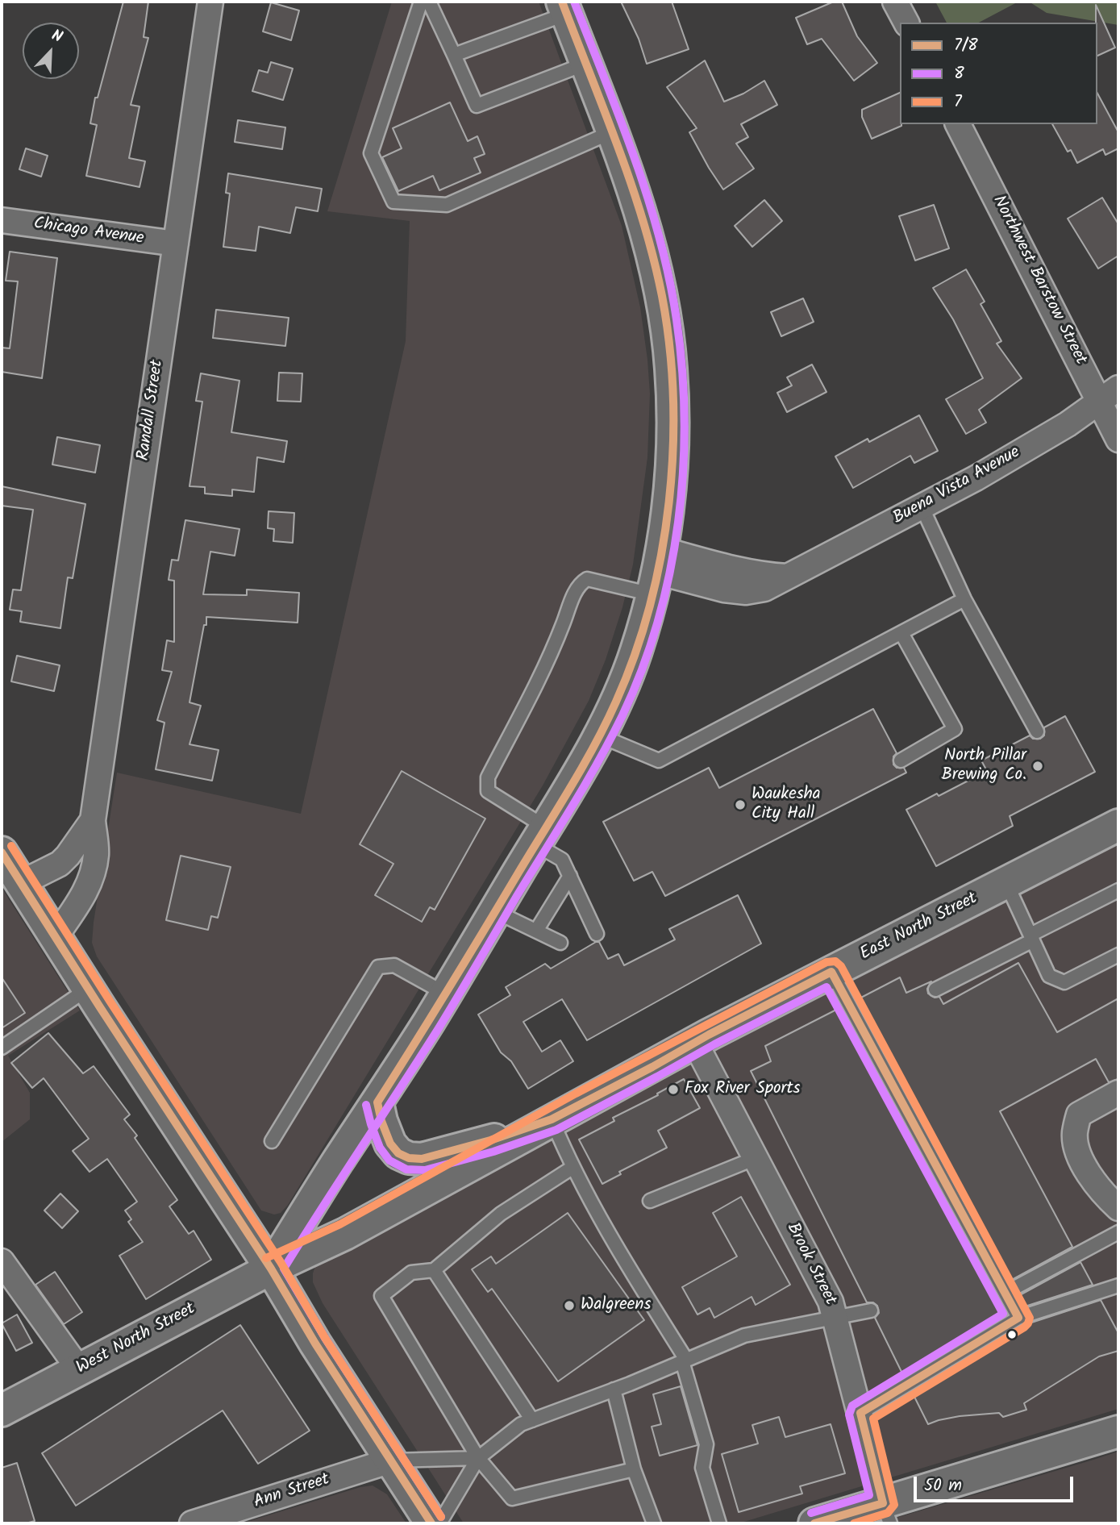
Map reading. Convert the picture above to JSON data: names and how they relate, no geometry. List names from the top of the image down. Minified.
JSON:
{"streets":{"main road":["East North Street","West North Street"],"street":["Chicago Avenue","Northwest Barstow Street","Randall Street","Buena Vista Avenue","Brook Street","Ann Street"]},"crossings":[["Chicago Avenue","Randall Street"],["Northwest Barstow Street","Buena Vista Avenue"],["East North Street","Brook Street"],["East North Street","West North Street"]],"places":["North Pillar Brewing Co.","Waukesha City Hall","Fox River Sports","Walgreens"],"lines":["transit line 7/8","transit line 8","transit line 7"],"legend":["7/8","8","7"],"scale_bar":"50 m","north":"top right"}
